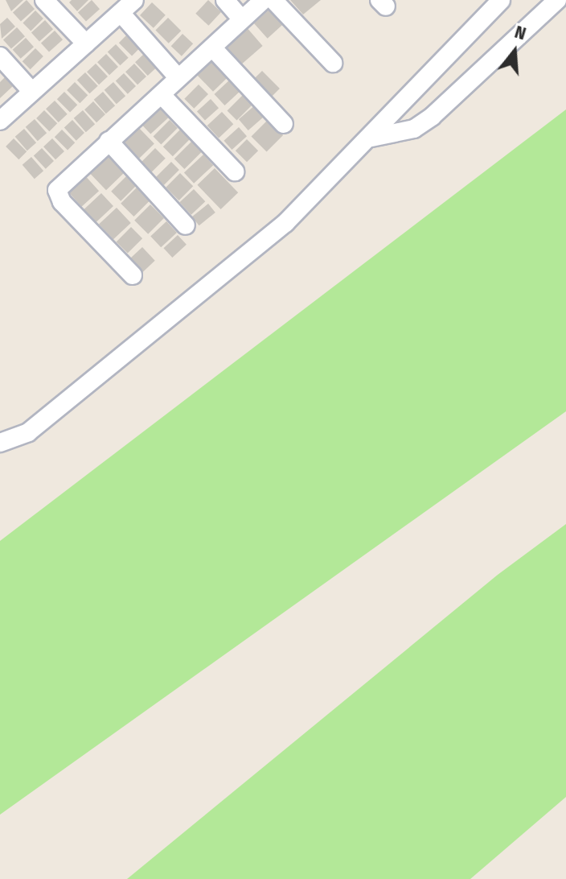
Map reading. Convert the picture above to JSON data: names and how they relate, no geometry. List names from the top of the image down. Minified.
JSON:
{"north":"top"}
